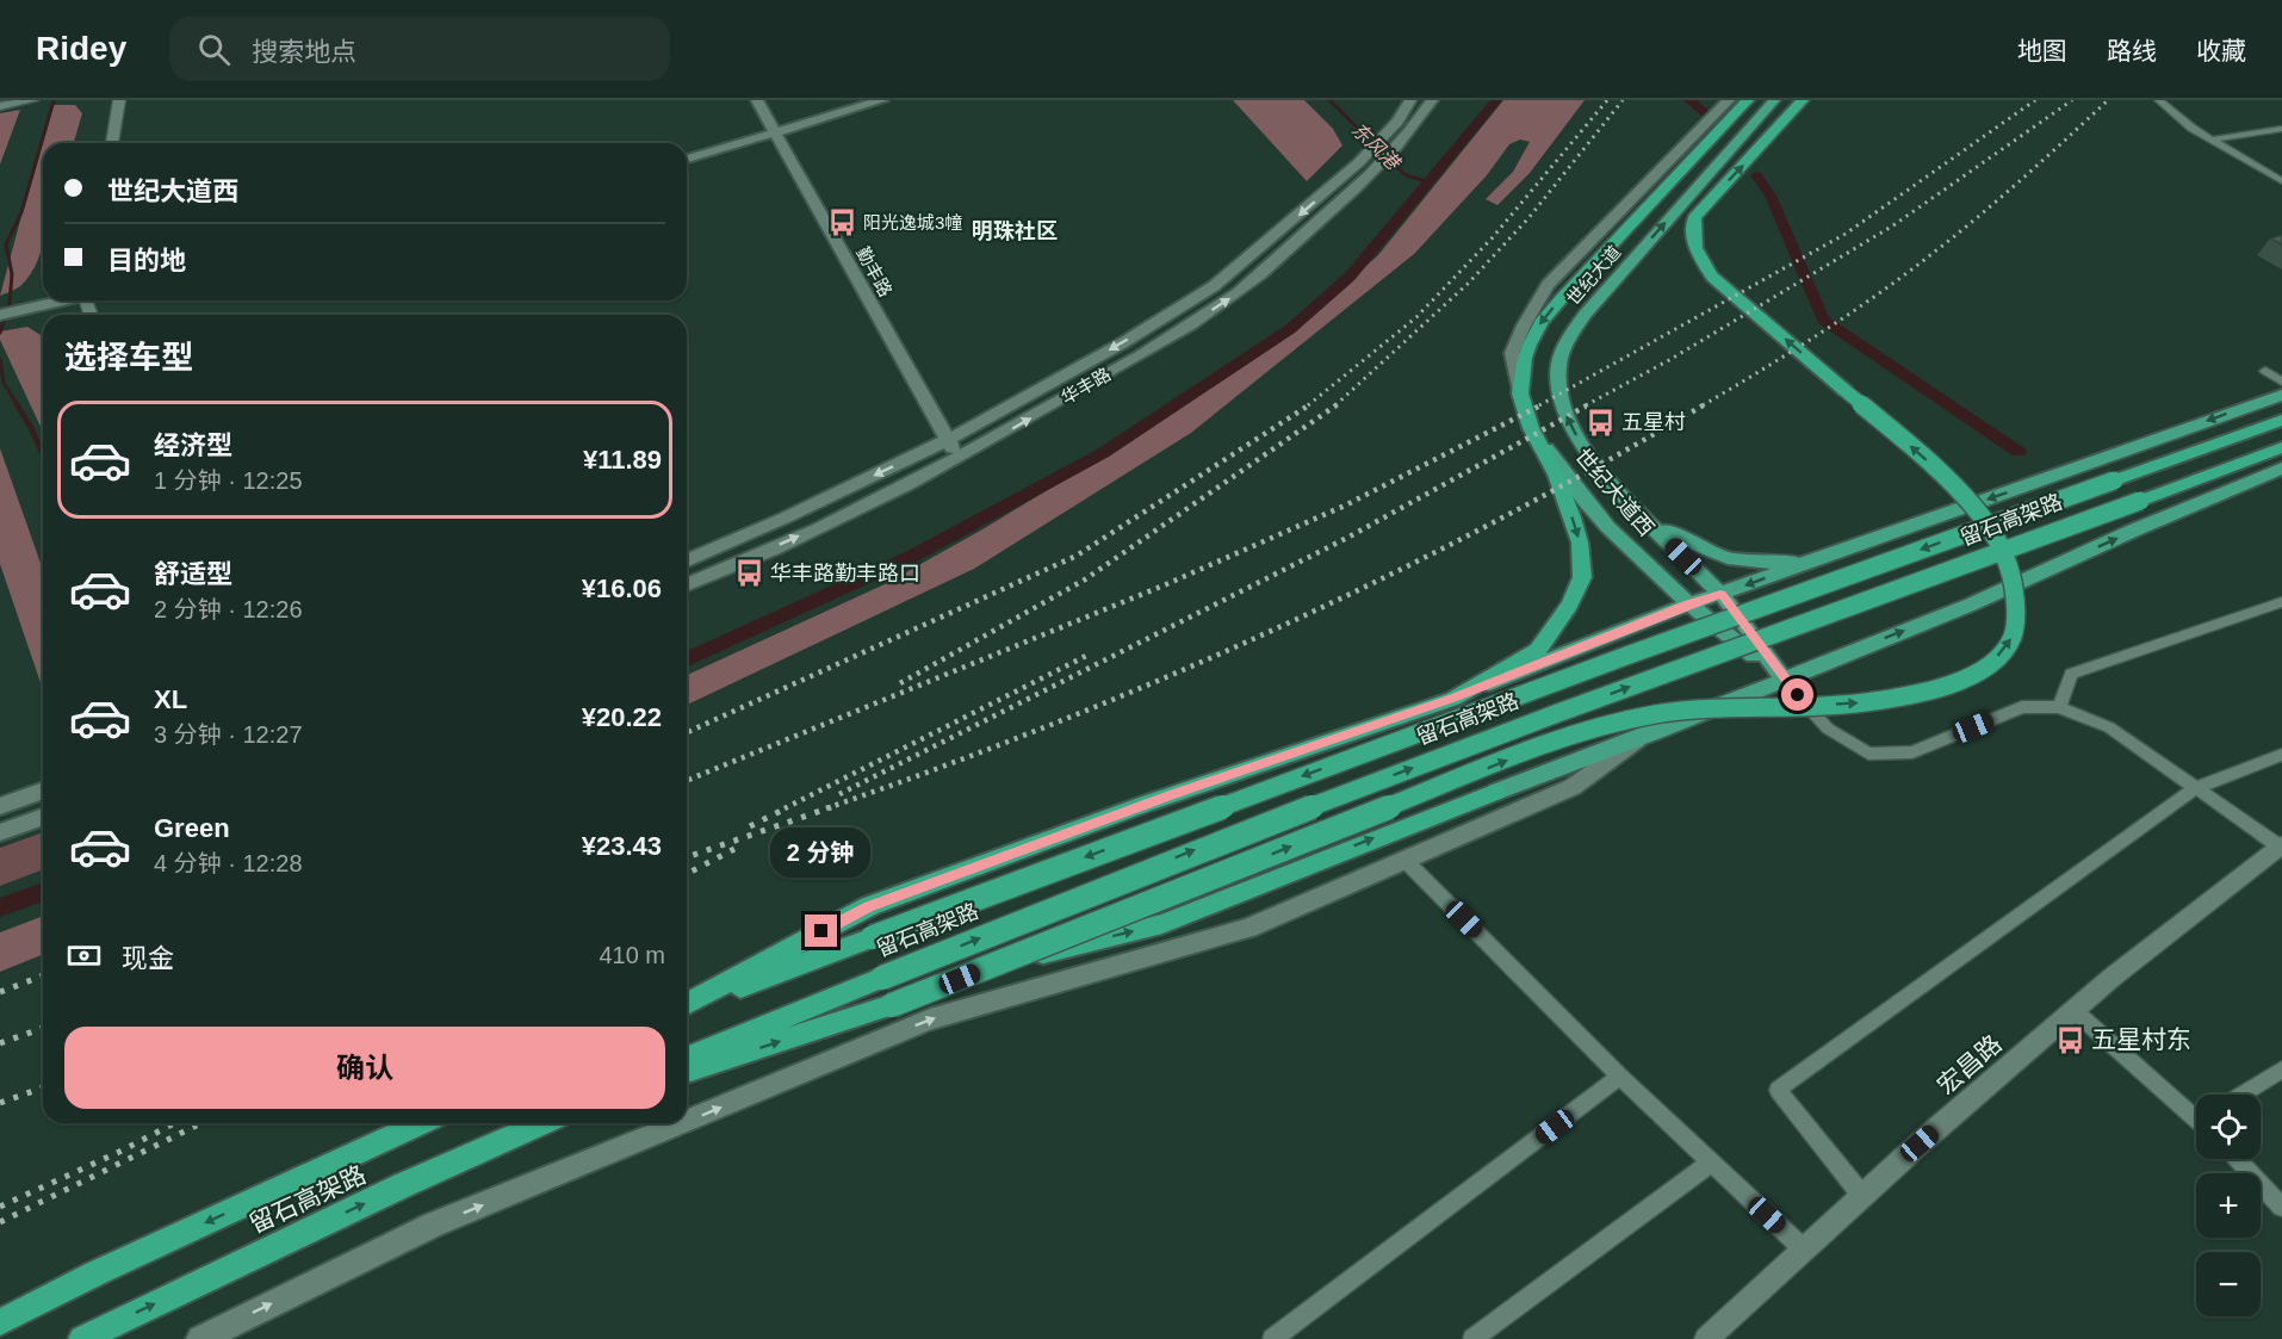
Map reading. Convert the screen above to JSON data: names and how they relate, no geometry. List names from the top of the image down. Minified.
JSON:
{"streets":{"highway":["留石高架路"],"main road":["勤丰路","世纪大道","华丰路","世纪大道西"],"street":["宏昌路"]},"crossings":[["勤丰路","华丰路"],["世纪大道","世纪大道西"]],"districts":["明珠社区"],"water":["东风港"],"places":{"bus stop":["阳光逸城3幢","五星村","华丰路勤丰路口","五星村东"]},"page":{"header":"Ridey","search":"搜索地点","nav":["地图","路线","收藏"],"banner":["世纪大道西","目的地"],"heading":"选择车型","list":[{"name":"经济型","note":"1 分钟 · 12:25","value":"¥11.89"},{"name":"舒适型","note":"2 分钟 · 12:26","value":"¥16.06"},{"name":"XL","note":"3 分钟 · 12:27","value":"¥20.22"},{"name":"Green","note":"4 分钟 · 12:28","value":"¥23.43"}],"bubble":"2 分钟","pay":["现金","410 m"],"buttons":"确认","map_buttons":["+","−"]}}
